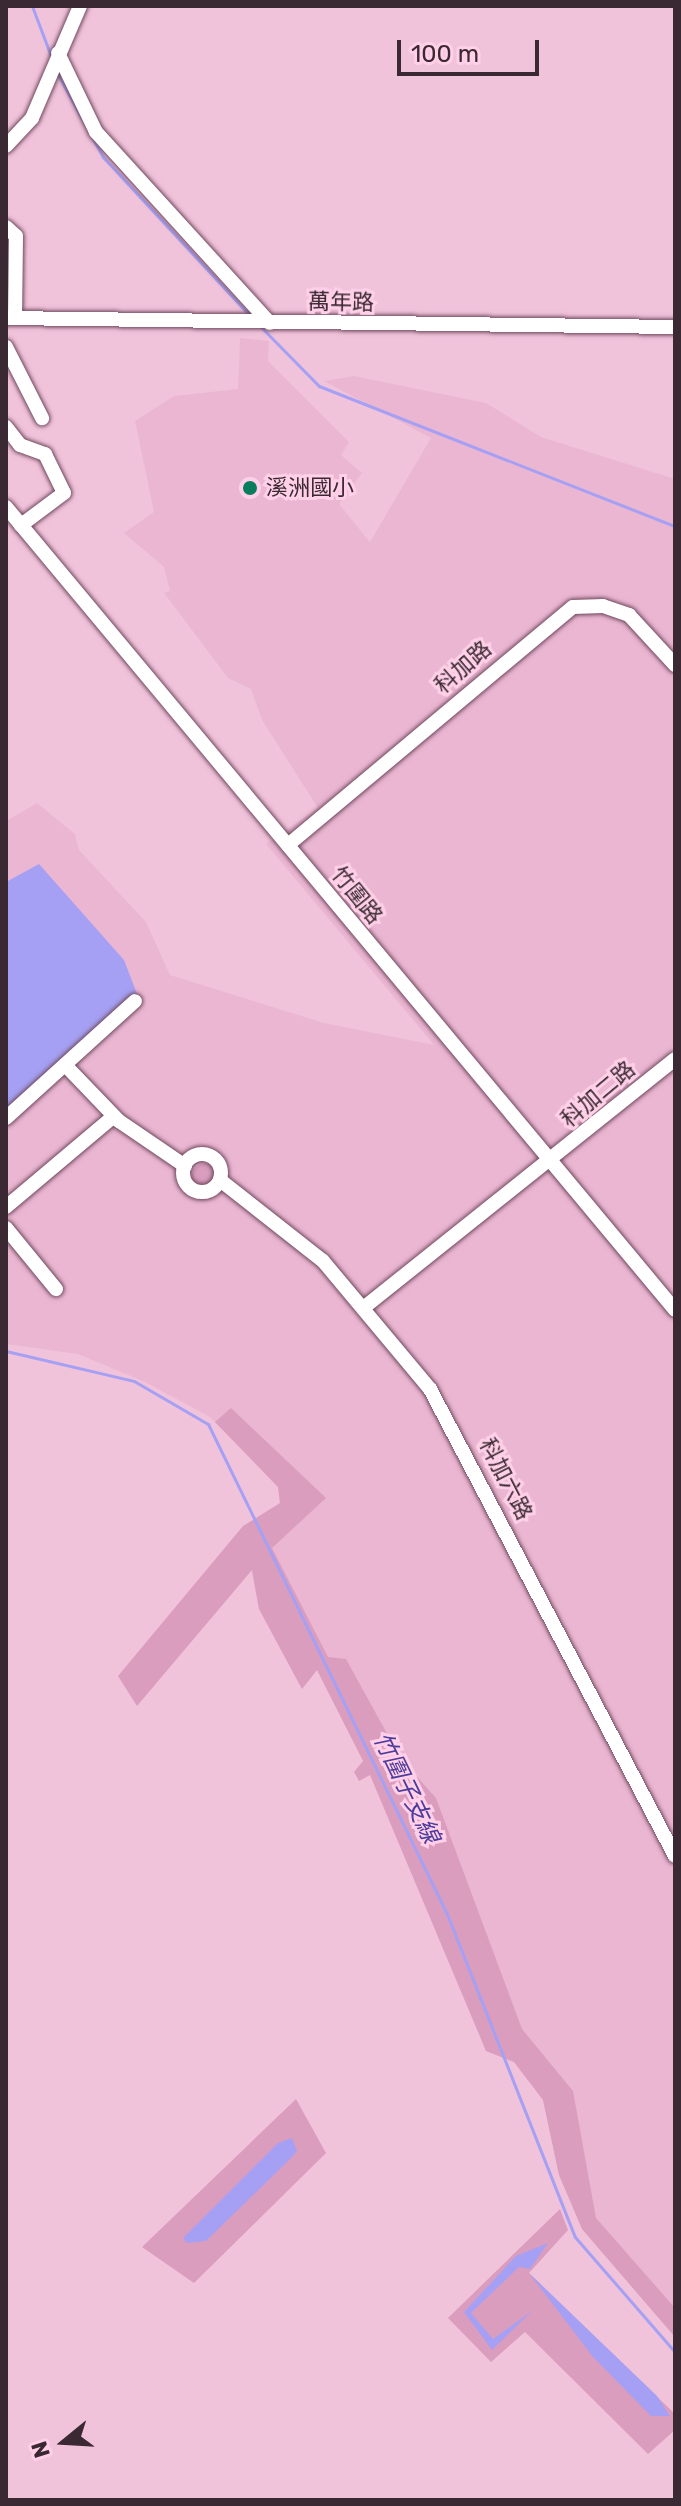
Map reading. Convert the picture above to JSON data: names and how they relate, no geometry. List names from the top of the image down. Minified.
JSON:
{"streets":{"street":["萬年路","科加路","竹圍路","科加二路","科加六路"]},"crossings":[["科加路","竹圍路"],["竹圍路","科加二路"],["科加二路","科加六路"]],"water":["竹圍子支線"],"places":["溪洲國小"],"scale_bar":"100 m","north":"left"}
